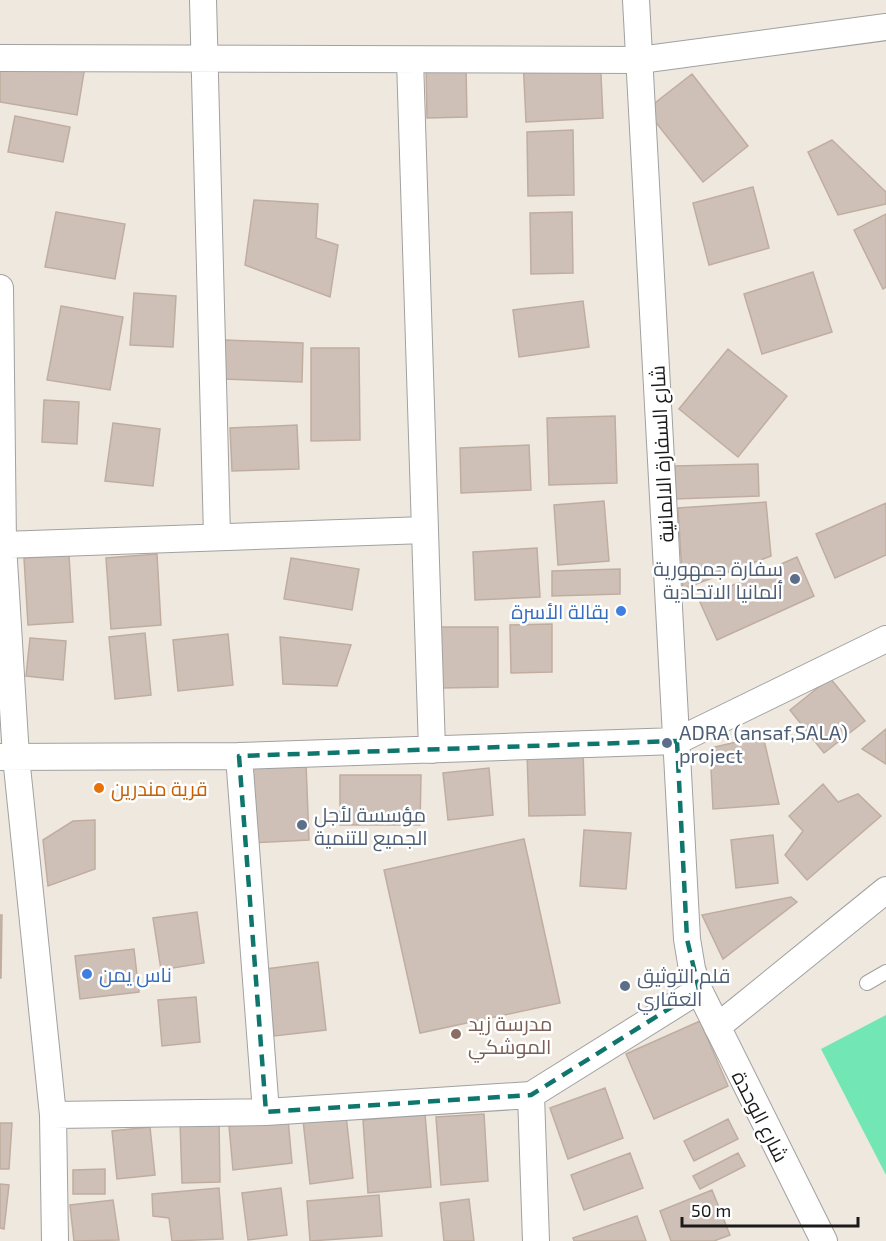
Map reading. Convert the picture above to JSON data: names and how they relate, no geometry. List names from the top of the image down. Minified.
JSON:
{"streets":{"street":["شارع السفارة الالمانية","شارع الوحدة"]},"crossings":[["شارع السفارة الالمانية","شارع الوحدة"]],"places":["سفارة جمهورية ألمانيا الاتحادية","بقالة الأسرة","ADRA (ansaf,SALA) project","قرية مندرين","مؤسسة لأجل الجميع للتنمية","ناس يمن","قلم التوثيق العقاري","مدرسة زيد الموشكي"],"scale_bar":"50 m"}
